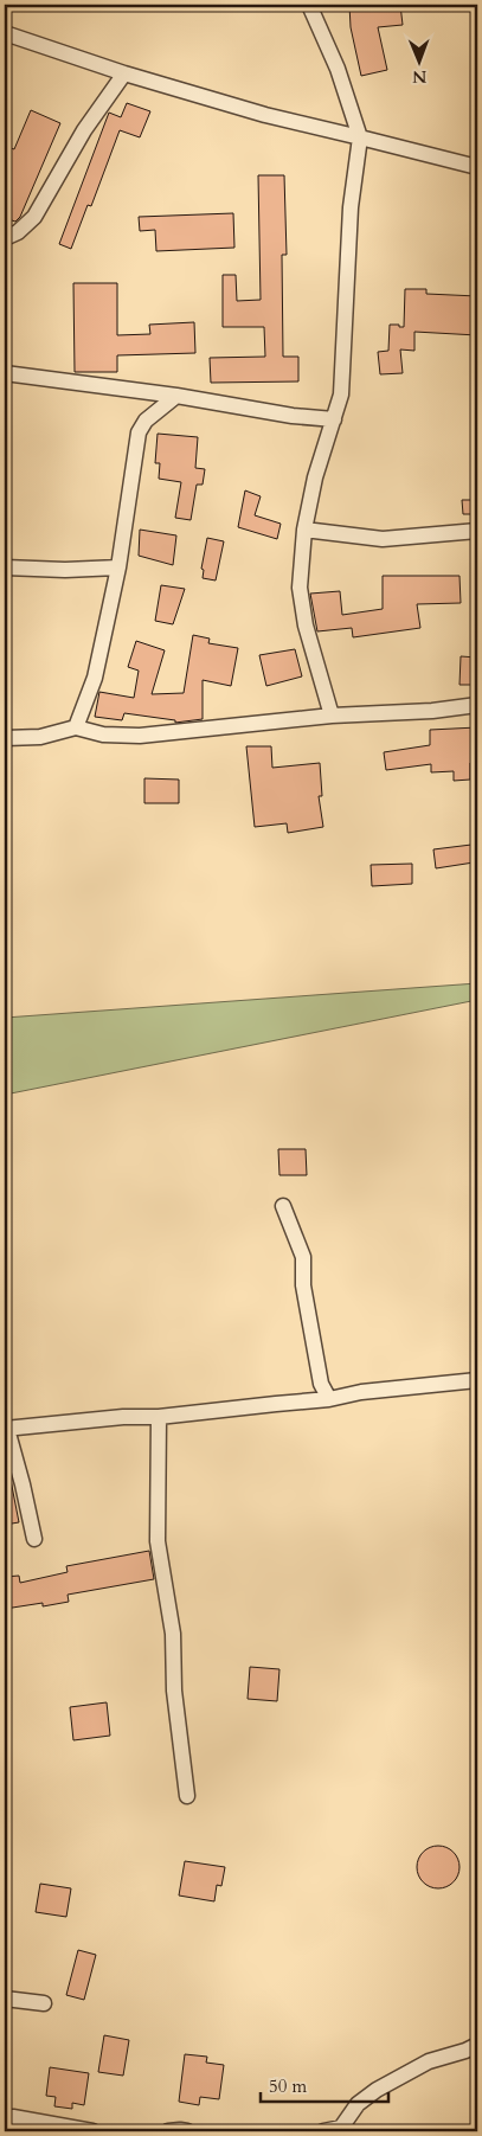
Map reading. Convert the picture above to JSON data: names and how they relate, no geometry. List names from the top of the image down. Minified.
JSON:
{"scale_bar":"50 m","north":"bottom"}
